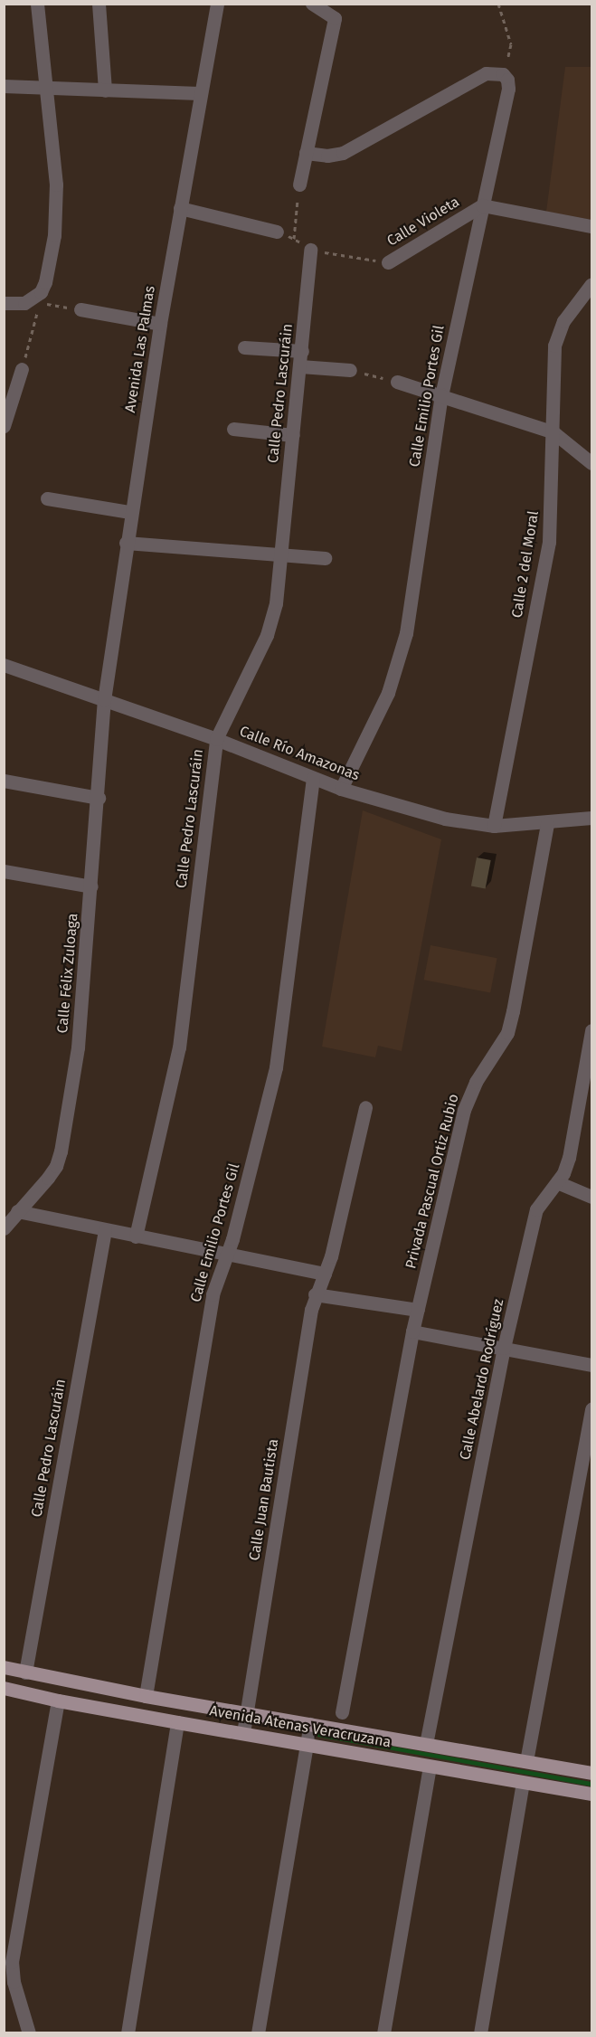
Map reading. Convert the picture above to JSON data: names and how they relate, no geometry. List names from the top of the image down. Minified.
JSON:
{"streets":{"main road":["Avenida Atenas Veracruzana"],"street":["Calle Violeta","Avenida Las Palmas","Calle Pedro Lascuráin","Calle Emilio Portes Gil","Calle 2 del Moral","Calle Río Amazonas","Calle Félix Zuloaga","Privada Pascual Ortiz Rubio","Calle Abelardo Rodríguez","Calle Juan Bautista"]},"crossings":[["Calle Violeta","Calle Pedro Lascuráin"],["Calle Violeta","Calle Emilio Portes Gil"],["Avenida Las Palmas","Calle Río Amazonas"],["Avenida Las Palmas","Calle Félix Zuloaga"],["Calle Pedro Lascuráin","Calle Río Amazonas"],["Calle Pedro Lascuráin","Avenida Atenas Veracruzana"],["Calle Emilio Portes Gil","Calle Río Amazonas"],["Calle Emilio Portes Gil","Avenida Atenas Veracruzana"],["Calle 2 del Moral","Calle Río Amazonas"],["Calle Río Amazonas","Calle Félix Zuloaga"],["Calle Río Amazonas","Privada Pascual Ortiz Rubio"],["Calle Abelardo Rodríguez","Avenida Atenas Veracruzana"],["Calle Juan Bautista","Avenida Atenas Veracruzana"]]}
